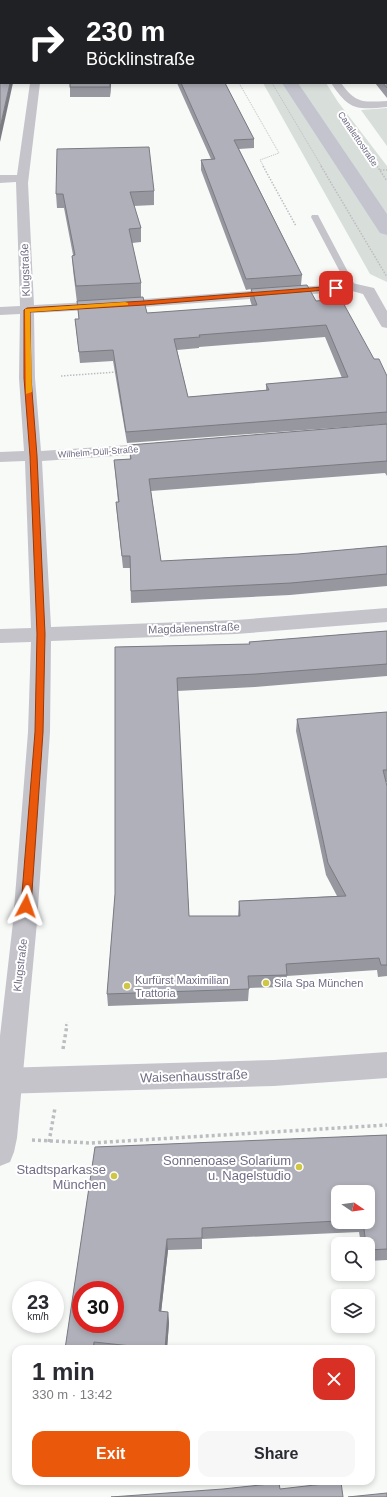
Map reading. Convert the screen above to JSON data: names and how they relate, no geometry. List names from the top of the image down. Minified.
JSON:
{"streets":{"street":["Canalettostraße","Klugstraße","Wilhelm-Düll-Straße","Magdalenenstraße","Waisenhausstraße"]},"crossings":[["Klugstraße","Wilhelm-Düll-Straße"],["Klugstraße","Magdalenenstraße"],["Klugstraße","Waisenhausstraße"]],"places":["Sila Spa München","Kurfürst Maximilian Trattoria","Sonnenoase Solarium u. Nagelstudio","Stadtsparkasse München"],"north":"right","page":{"turn":["230 m","Böcklinstraße"],"speed":"23 km/h","limit":"30","heading":["1 min","330 m · 13:42"],"buttons":["Exit","Share"]}}
